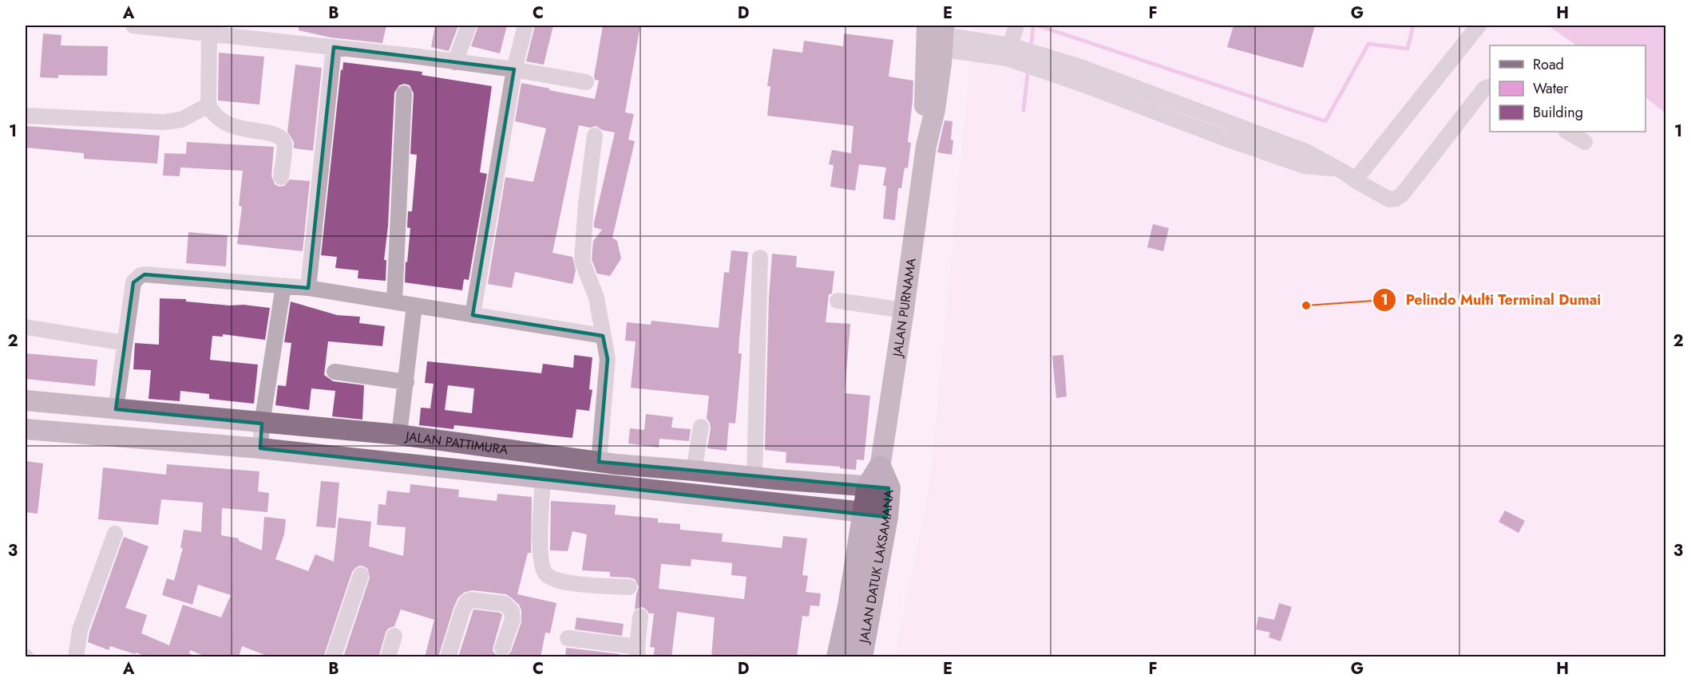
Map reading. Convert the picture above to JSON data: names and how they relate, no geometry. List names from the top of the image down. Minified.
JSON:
{"streets":{"highway":["JALAN DATUK LAKSAMANA"],"main road":["JALAN PURNAMA","JALAN PATTIMURA"]},"crossings":[["JALAN PURNAMA","JALAN PATTIMURA"],["JALAN PATTIMURA","JALAN DATUK LAKSAMANA"]],"places":["Pelindo Multi Terminal Dumai"],"legend":["Road","Water","Building"],"grid":{"columns":["A","B","C","D","E","F","G","H"],"rows":["1","2","3"]}}
